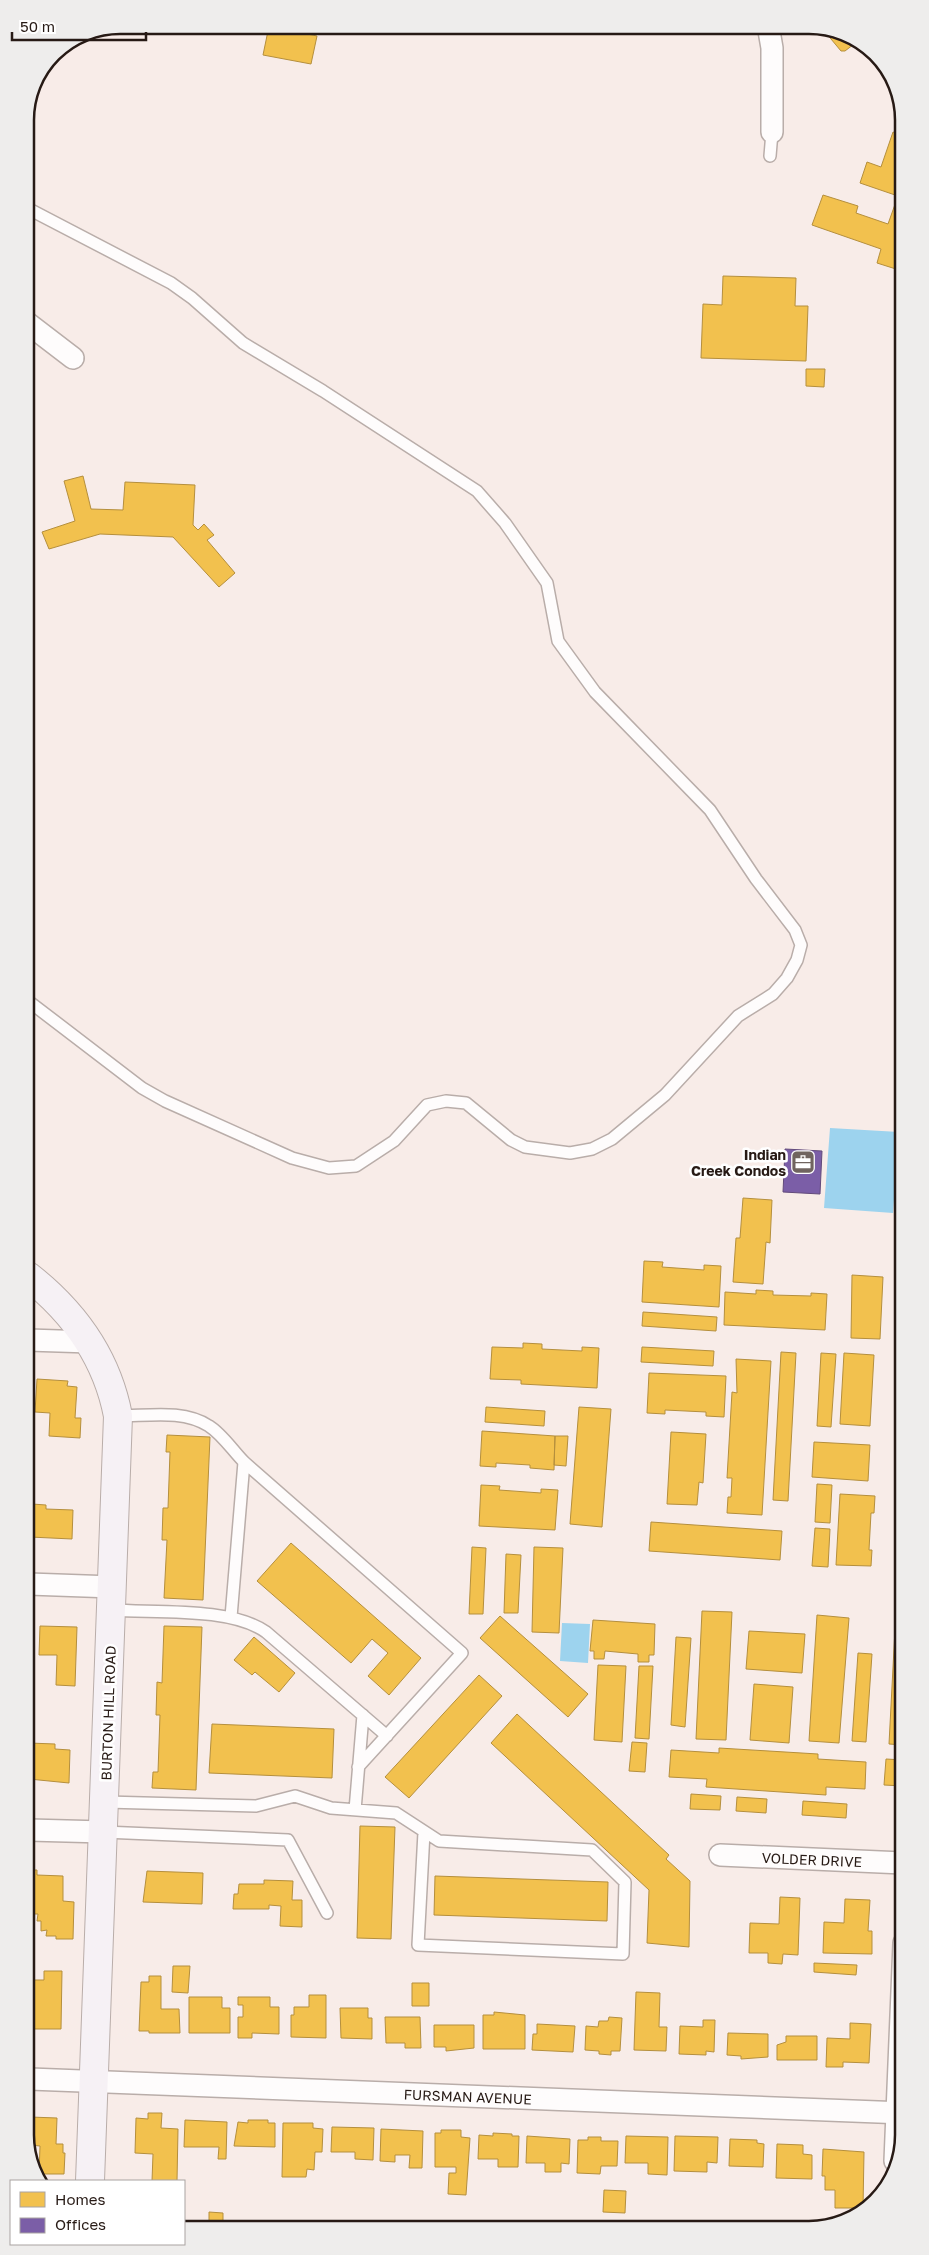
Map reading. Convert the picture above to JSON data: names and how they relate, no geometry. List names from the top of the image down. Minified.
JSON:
{"streets":{"street":["BURTON HILL ROAD","VOLDER DRIVE","FURSMAN AVENUE"]},"crossings":[["BURTON HILL ROAD","FURSMAN AVENUE"]],"places":{"office":["Indian Creek Condos"]},"legend":["Homes","Offices"],"scale_bar":"50 m"}
